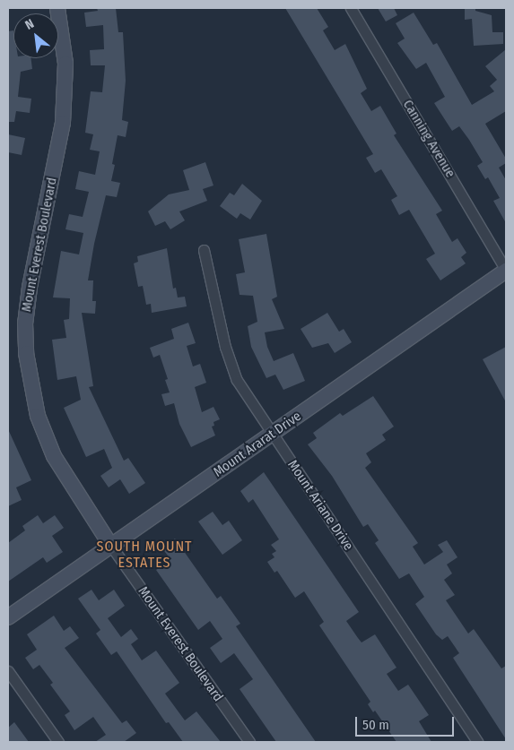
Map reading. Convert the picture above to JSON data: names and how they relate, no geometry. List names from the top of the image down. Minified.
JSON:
{"streets":{"street":["Canning Avenue","Mount Everest Boulevard","Mount Ararat Drive","Mount Ariane Drive"]},"crossings":[["Canning Avenue","Mount Ararat Drive"],["Mount Everest Boulevard","Mount Ararat Drive"],["Mount Ararat Drive","Mount Ariane Drive"]],"districts":["SOUTH MOUNT ESTATES"],"scale_bar":"50 m","north":"top left"}
